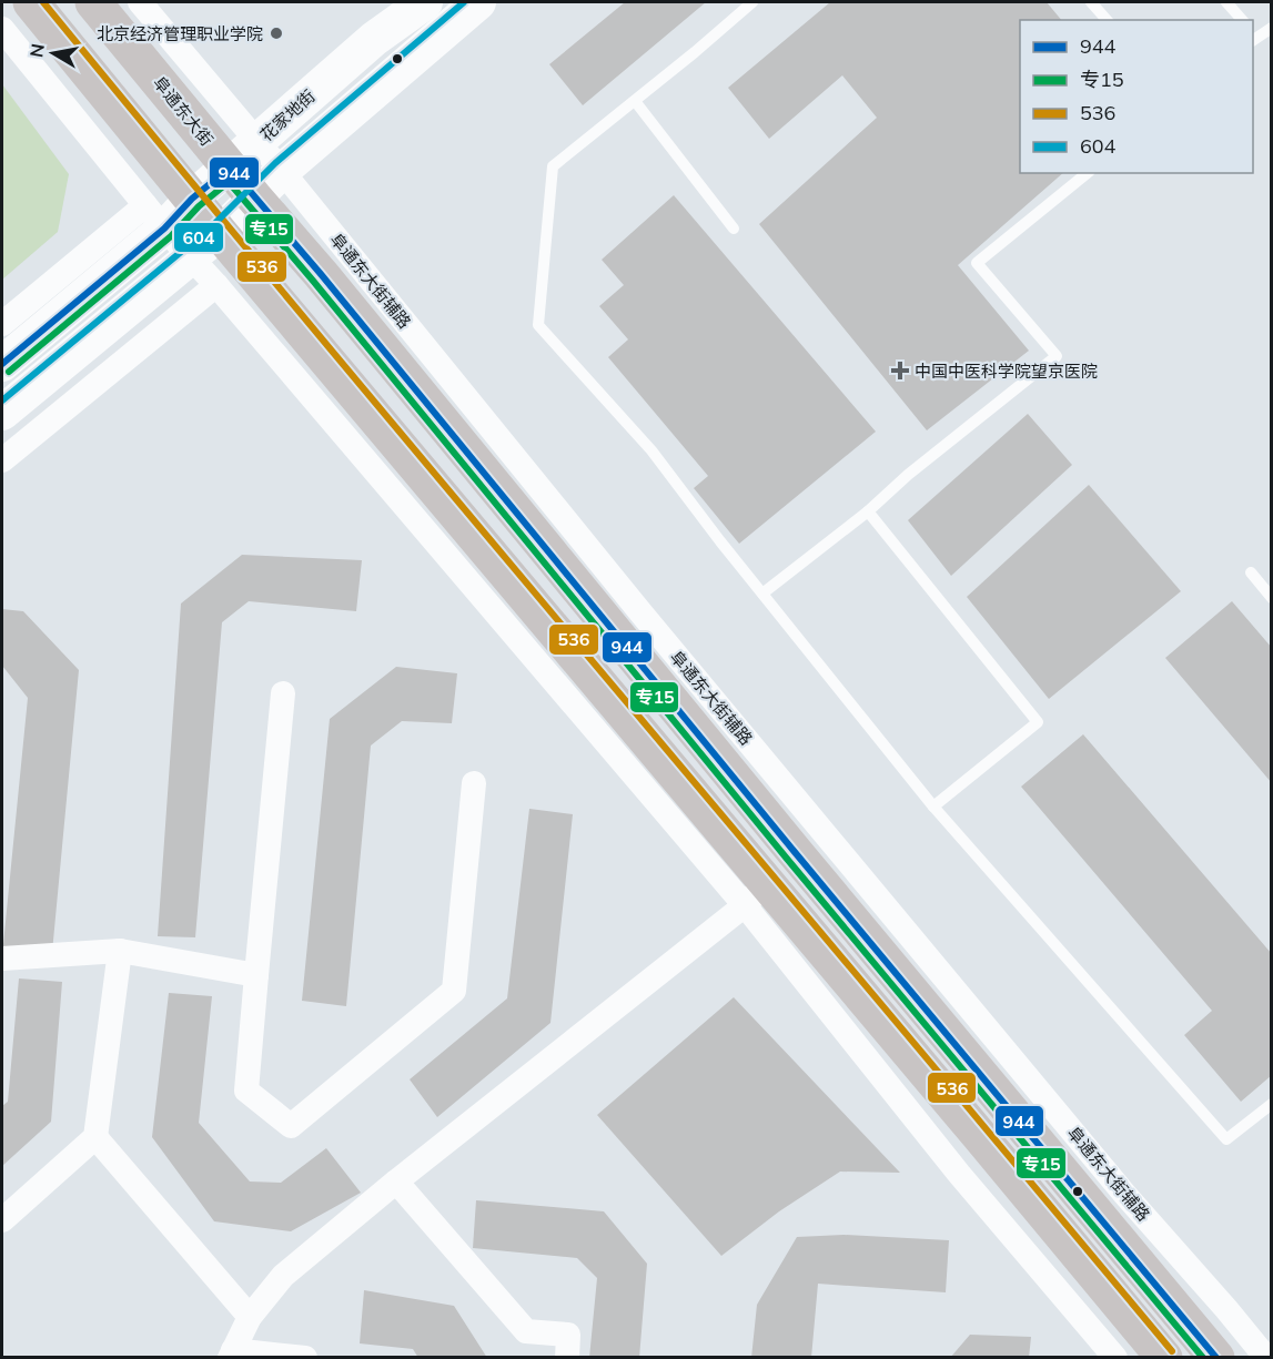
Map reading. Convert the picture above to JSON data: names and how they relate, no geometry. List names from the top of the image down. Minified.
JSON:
{"streets":{"main road":["阜通东大街","花家地街"],"street":["阜通东大街辅路"]},"crossings":[["阜通东大街","花家地街"],["花家地街","阜通东大街辅路"]],"places":{"other":["北京经济管理职业学院"],"health":["中国中医科学院望京医院"]},"lines":["transit line 536","transit line 604","transit line 944","transit line 专15"],"legend":["944","专15","536","604"],"north":"left"}
